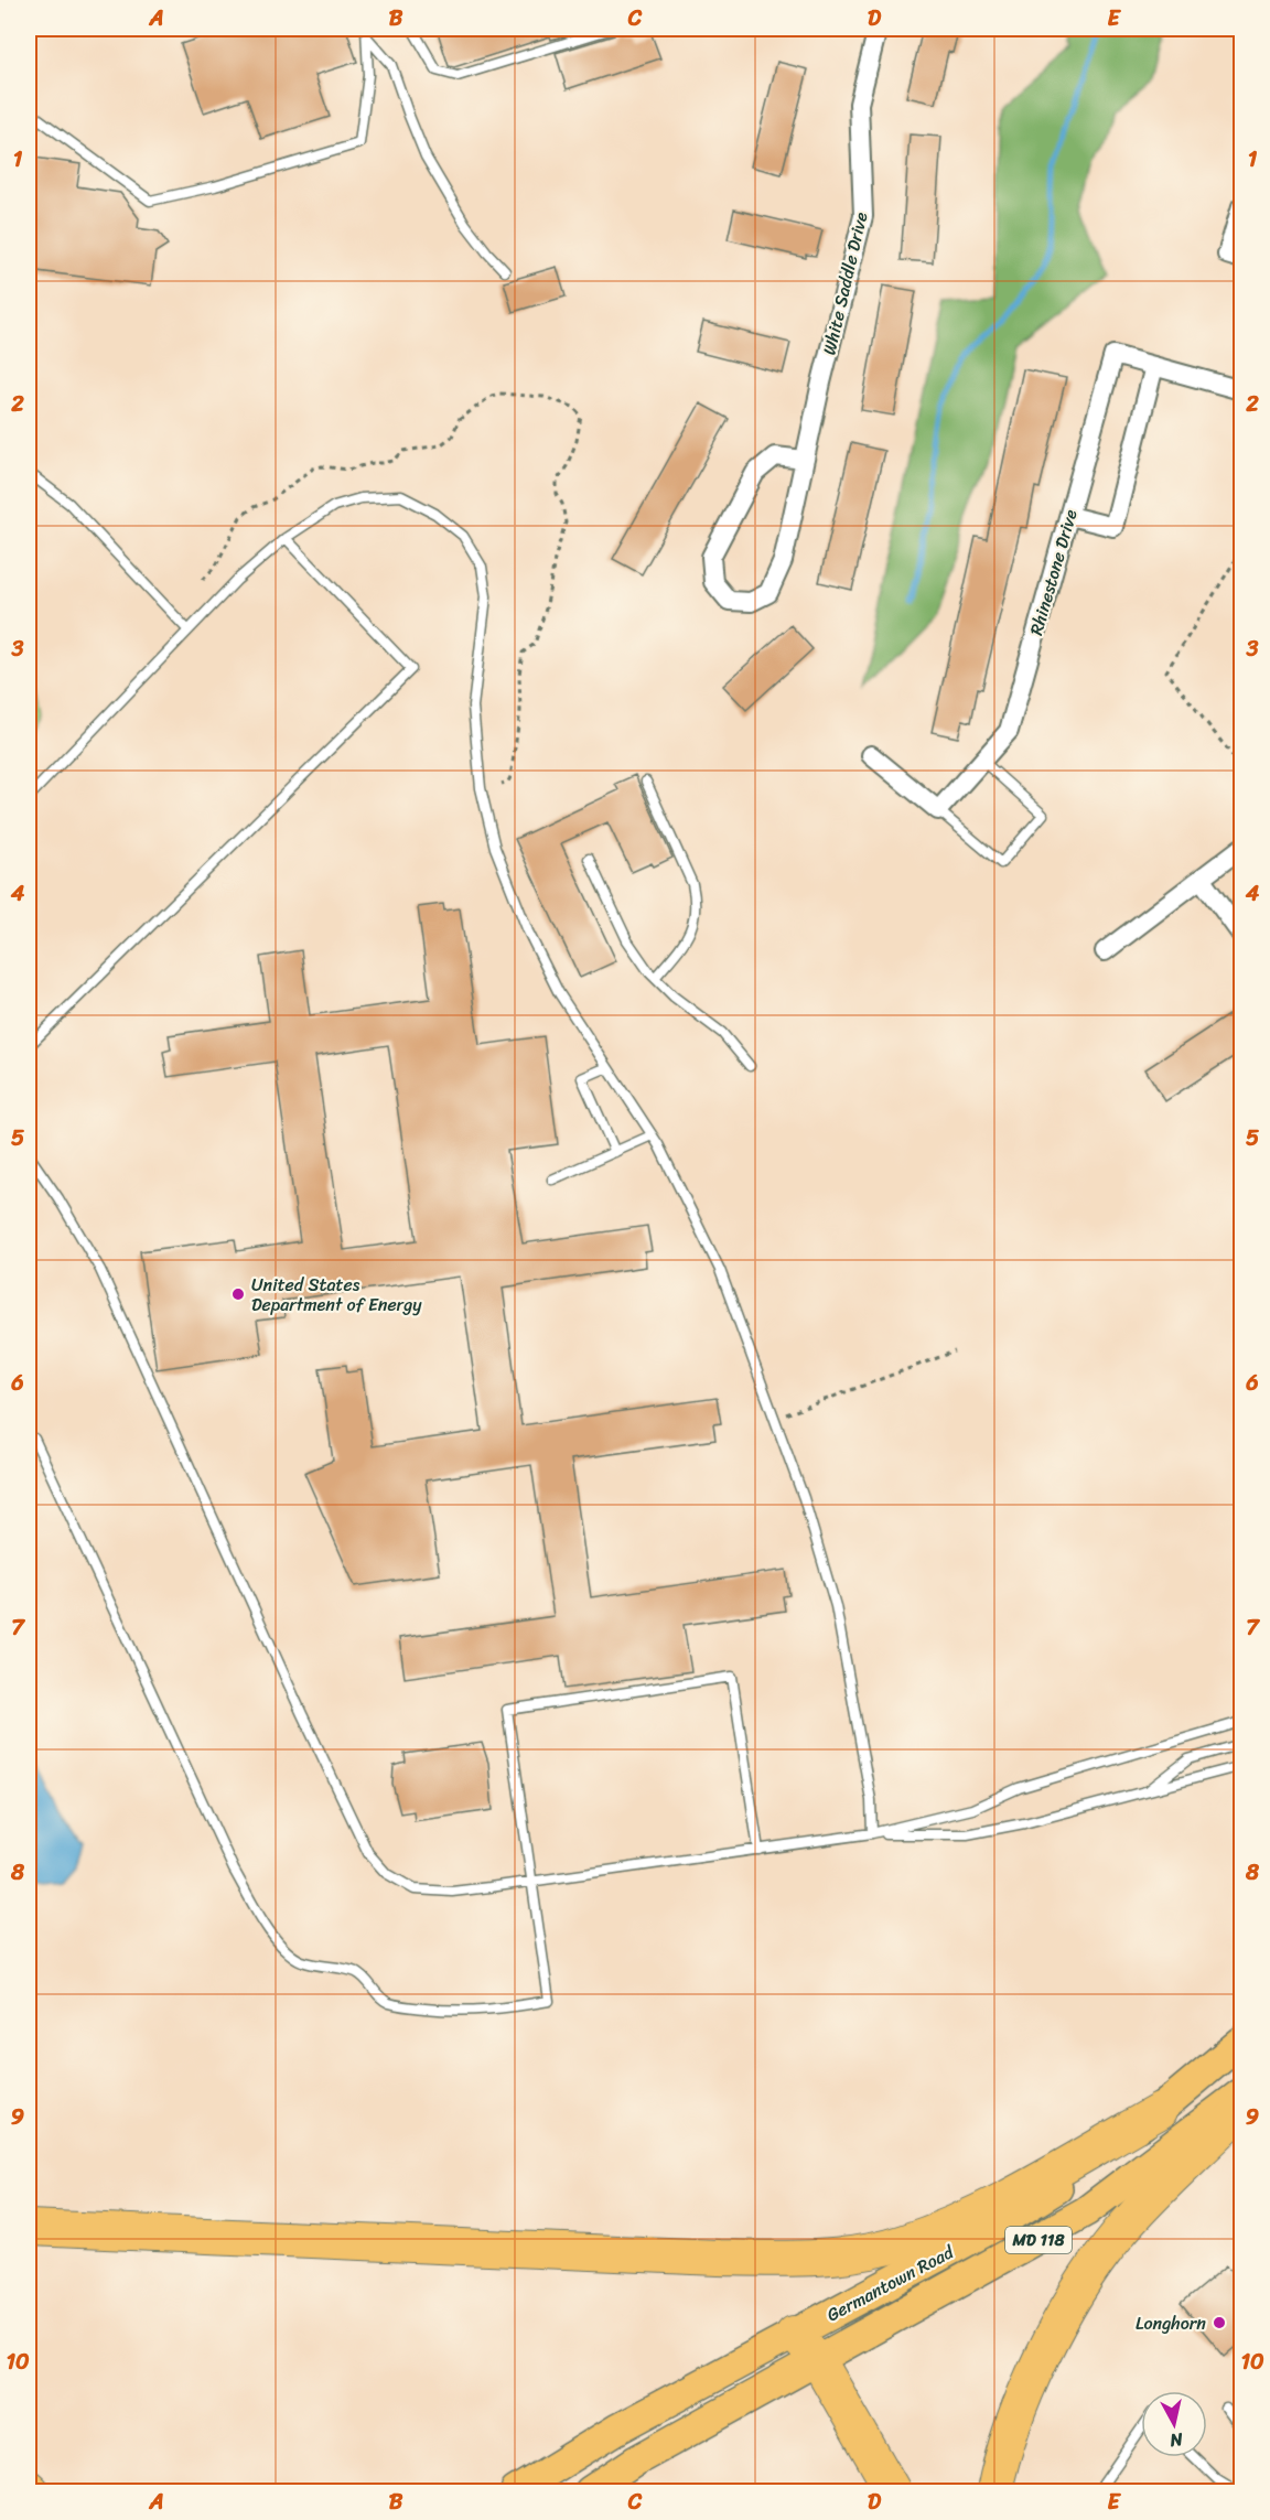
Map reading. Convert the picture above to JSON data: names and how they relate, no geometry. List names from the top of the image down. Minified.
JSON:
{"streets":{"main road":["MD 118","Germantown Road"],"street":["White Saddle Drive","Rhinestone Drive"]},"places":["United States Department of Energy","Longhorn"],"north":"bottom","grid":{"columns":["A","B","C","D","E"],"rows":["1","2","3","4","5","6","7","8","9","10"]}}
